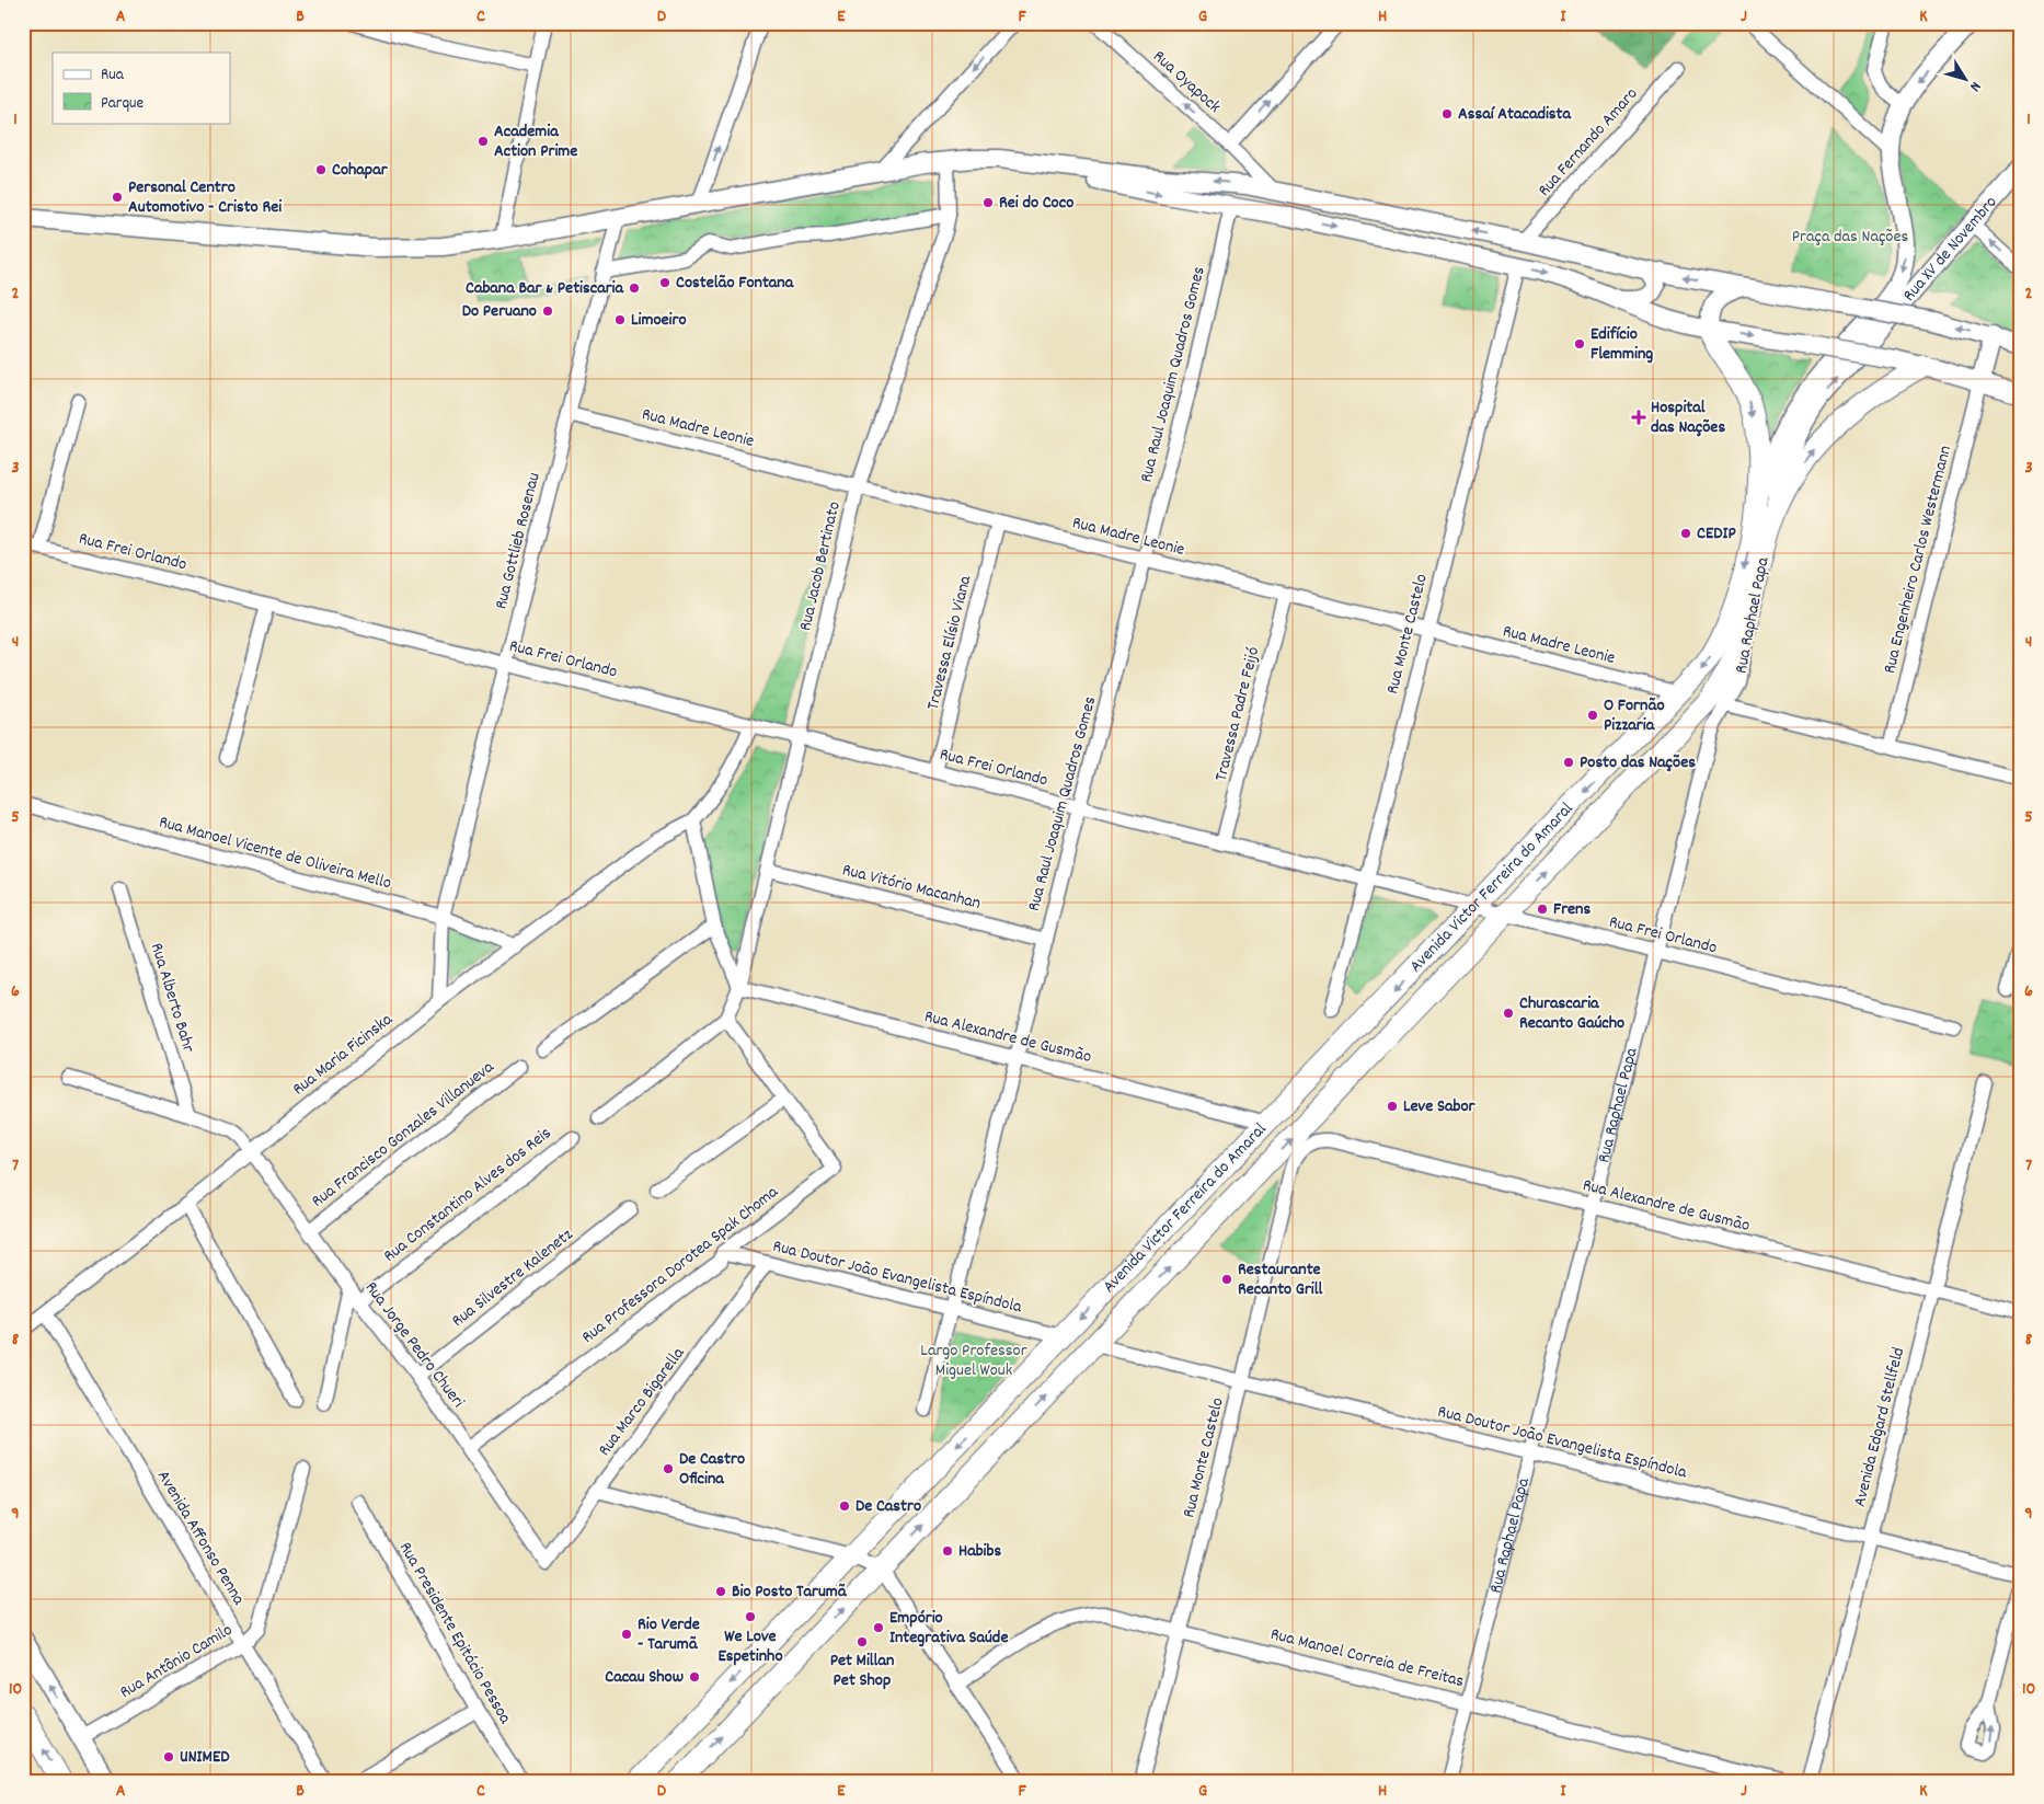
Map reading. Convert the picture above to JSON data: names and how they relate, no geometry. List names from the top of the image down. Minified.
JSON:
{"streets":{"highway":["Rua Raphael Papa","Avenida Victor Ferreira do Amaral"],"main road":["Rua XV de Novembro"],"street":["Rua Oyapock","Rua Fernando Amaro","Rua Raul Joaquim Quadros Gomes","Rua Madre Leonie","Rua Gottlieb Rosenau","Rua Frei Orlando","Rua Engenheiro Carlos Westermann","Rua Jacob Bertinato","Rua Monte Castelo","Travessa Elísio Viana","Travessa Padre Feijó","Rua Manoel Vicente de Oliveira Mello","Rua Vitório Macanhan","Rua Alberto Bahr","Rua Alexandre de Gusmão","Rua Maria Ficinska","Rua Francisco Gonzales Villanueva","Rua Constantino Alves dos Reis","Rua Professora Dorotea Spak Choma","Rua Doutor João Evangelista Espíndola","Rua Silvestre Kalenetz","Rua Jorge Pedro Chueri","Rua Marco Bigarella","Avenida Edgard Stellfeld","Avenida Affonso Penna","Rua Presidente Epitácio Pessoa","Rua Manoel Correia de Freitas","Rua Antônio Camilo"]},"crossings":[["Rua XV de Novembro","Rua Raphael Papa"],["Rua Raul Joaquim Quadros Gomes","Rua Madre Leonie"],["Rua Raul Joaquim Quadros Gomes","Rua Frei Orlando"],["Rua Raul Joaquim Quadros Gomes","Rua Vitório Macanhan"],["Rua Raul Joaquim Quadros Gomes","Rua Alexandre de Gusmão"],["Rua Raul Joaquim Quadros Gomes","Rua Doutor João Evangelista Espíndola"],["Rua Madre Leonie","Rua Gottlieb Rosenau"],["Rua Madre Leonie","Rua Jacob Bertinato"],["Rua Madre Leonie","Rua Monte Castelo"],["Rua Madre Leonie","Travessa Elísio Viana"],["Rua Madre Leonie","Travessa Padre Feijó"],["Rua Madre Leonie","Avenida Victor Ferreira do Amaral"],["Rua Gottlieb Rosenau","Rua Frei Orlando"],["Rua Gottlieb Rosenau","Rua Manoel Vicente de Oliveira Mello"],["Rua Gottlieb Rosenau","Rua Maria Ficinska"],["Rua Frei Orlando","Rua Jacob Bertinato"],["Rua Frei Orlando","Rua Raphael Papa"],["Rua Frei Orlando","Rua Monte Castelo"],["Rua Frei Orlando","Travessa Elísio Viana"],["Rua Frei Orlando","Travessa Padre Feijó"],["Rua Frei Orlando","Avenida Victor Ferreira do Amaral"],["Rua Jacob Bertinato","Rua Vitório Macanhan"],["Rua Jacob Bertinato","Rua Alexandre de Gusmão"],["Rua Raphael Papa","Avenida Victor Ferreira do Amaral"],["Rua Raphael Papa","Rua Alexandre de Gusmão"],["Rua Raphael Papa","Rua Doutor João Evangelista Espíndola"],["Rua Raphael Papa","Rua Manoel Correia de Freitas"],["Rua Monte Castelo","Rua Alexandre de Gusmão"],["Rua Monte Castelo","Rua Doutor João Evangelista Espíndola"],["Rua Monte Castelo","Rua Manoel Correia de Freitas"],["Rua Manoel Vicente de Oliveira Mello","Rua Maria Ficinska"],["Avenida Victor Ferreira do Amaral","Rua Alexandre de Gusmão"],["Avenida Victor Ferreira do Amaral","Rua Doutor João Evangelista Espíndola"],["Rua Alberto Bahr","Rua Jorge Pedro Chueri"],["Rua Alexandre de Gusmão","Avenida Edgard Stellfeld"],["Rua Maria Ficinska","Rua Jorge Pedro Chueri"],["Rua Maria Ficinska","Avenida Affonso Penna"],["Rua Francisco Gonzales Villanueva","Rua Jorge Pedro Chueri"],["Rua Constantino Alves dos Reis","Rua Jorge Pedro Chueri"],["Rua Professora Dorotea Spak Choma","Rua Doutor João Evangelista Espíndola"],["Rua Professora Dorotea Spak Choma","Rua Jorge Pedro Chueri"],["Rua Doutor João Evangelista Espíndola","Rua Marco Bigarella"],["Rua Doutor João Evangelista Espíndola","Avenida Edgard Stellfeld"],["Rua Silvestre Kalenetz","Rua Jorge Pedro Chueri"],["Rua Jorge Pedro Chueri","Rua Marco Bigarella"],["Avenida Affonso Penna","Rua Antônio Camilo"]],"one_way":["Rua Oyapock"],"parks":["Praça das Nações","Largo Professor Miguel Wouk"],"places":{"other":["Assaí Atacadista","Academia Action Prime","Cohapar","Personal Centro Automotivo - Cristo Rei","Rei do Coco","Costelão Fontana","Cabana Bar & Petiscaria","Do Peruano","Limoeiro","Edifício Flemming","CEDIP","O Fornão Pizzaria","Posto das Nações","Frens","Churascaria Recanto Gaúcho","Leve Sabor","Restaurante Recanto Grill","De Castro Oficina","De Castro","Habibs","Bio Posto Tarumã","We Love Espetinho","Empório Integrativa Saúde","Rio Verde - Tarumã","Pet Millan Pet Shop","Cacau Show","UNIMED"],"health":["Hospital das Nações"]},"legend":["Rua","Parque"],"north":"bottom right","grid":{"columns":["A","B","C","D","E","F","G","H","I","J","K"],"rows":["1","2","3","4","5","6","7","8","9","10"]}}
